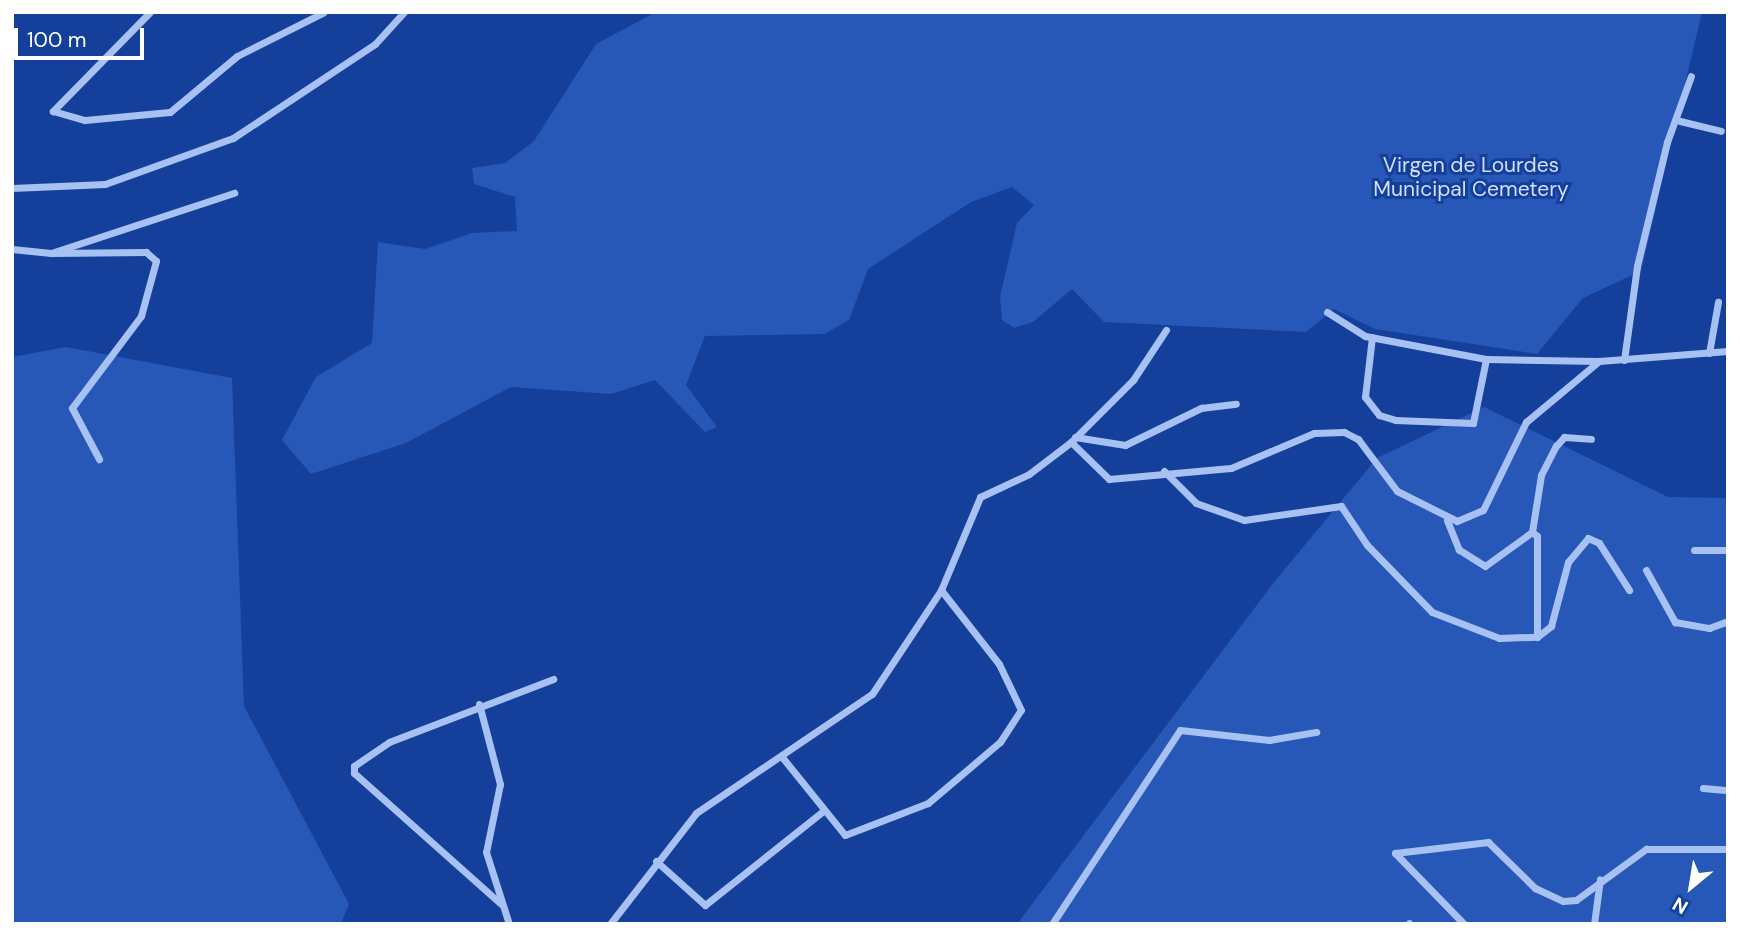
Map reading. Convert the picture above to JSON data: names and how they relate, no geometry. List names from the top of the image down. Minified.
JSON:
{"parks":["Virgen de Lourdes Municipal Cemetery"],"scale_bar":"100 m","north":"bottom left"}
